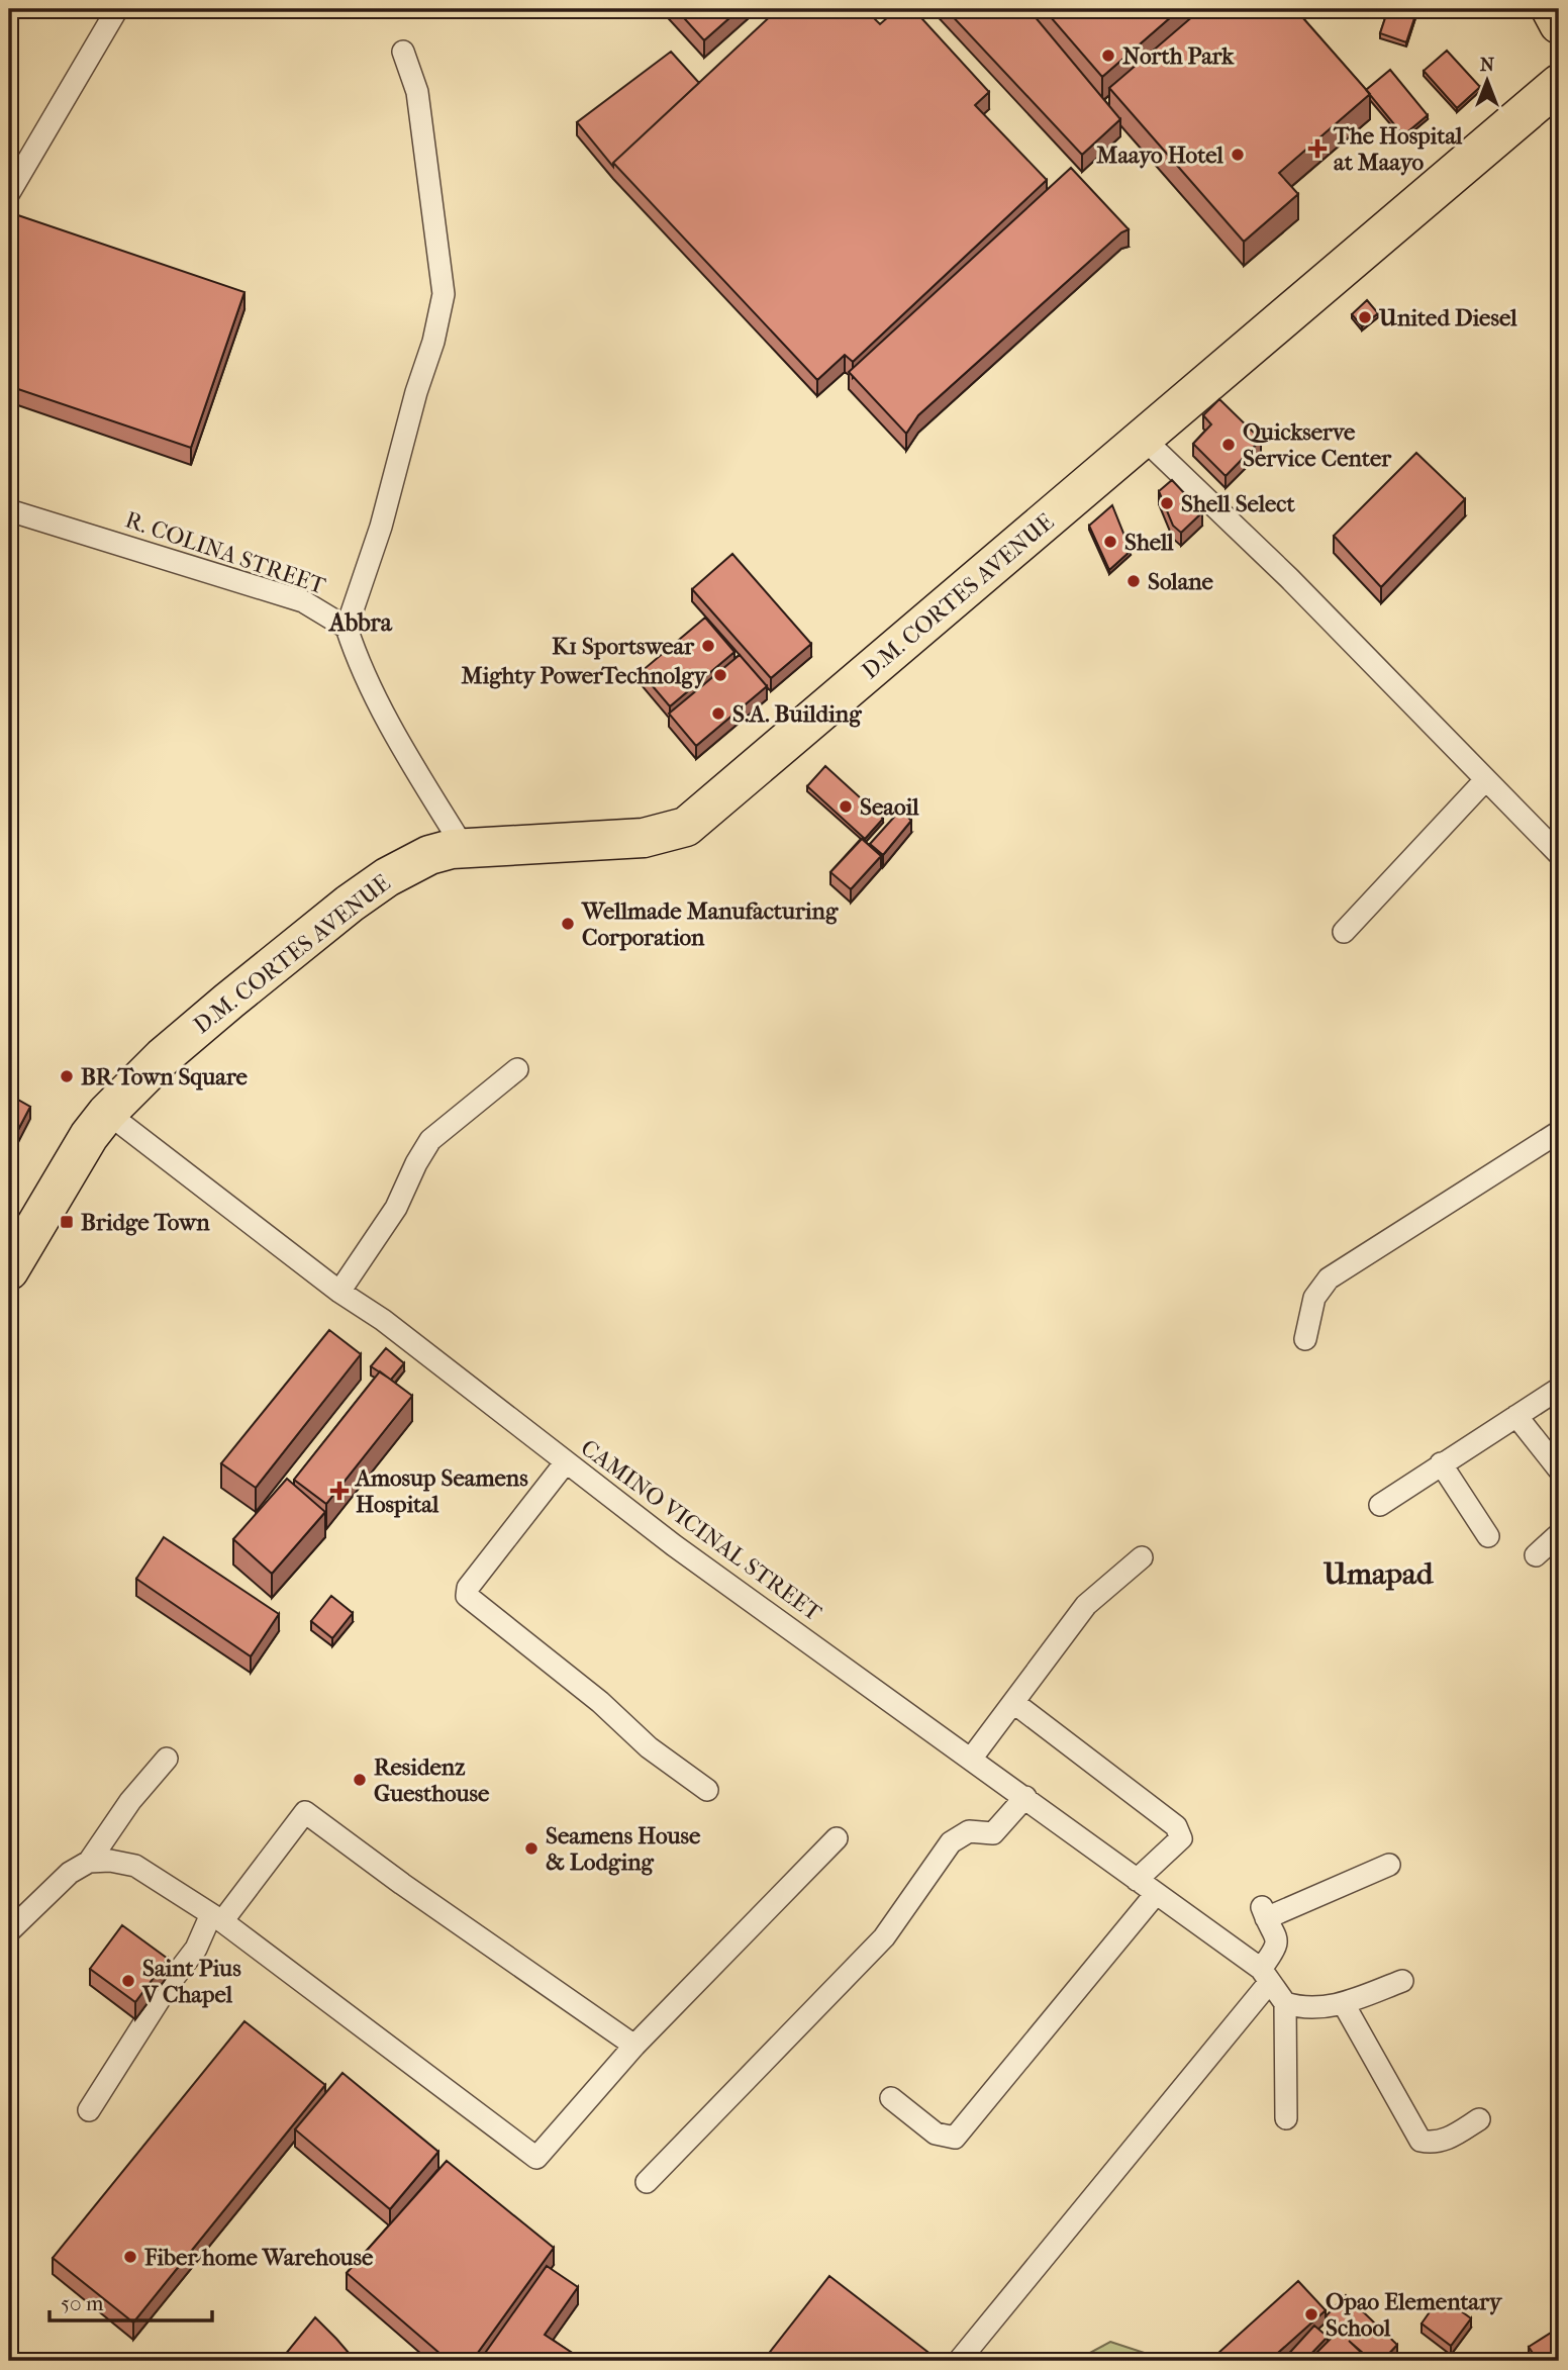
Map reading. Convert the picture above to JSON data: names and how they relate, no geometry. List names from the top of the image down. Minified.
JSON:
{"streets":{"highway":["D.M. CORTES AVENUE"],"street":["R. COLINA STREET","CAMINO VICINAL STREET"]},"crossings":[["D.M. CORTES AVENUE","CAMINO VICINAL STREET"]],"districts":["Abbra","Umapad"],"places":{"other":["North Park","Maayo Hotel","United Diesel","Quickserve Service Center","Shell Select","Shell","Solane","K1 Sportswear","Mighty PowerTechnolgy","S.A. Building","Seaoil","Wellmade Manufacturing Corporation","BR Town Square","Residenz Guesthouse","Seamens House & Lodging","Saint Pius V Chapel","Fiber home Warehouse","Opao Elementary School"],"health":["The Hospital at Maayo","Amosup Seamens Hospital"],"transit":["Bridge Town"]},"scale_bar":"50 m","north":"top"}
